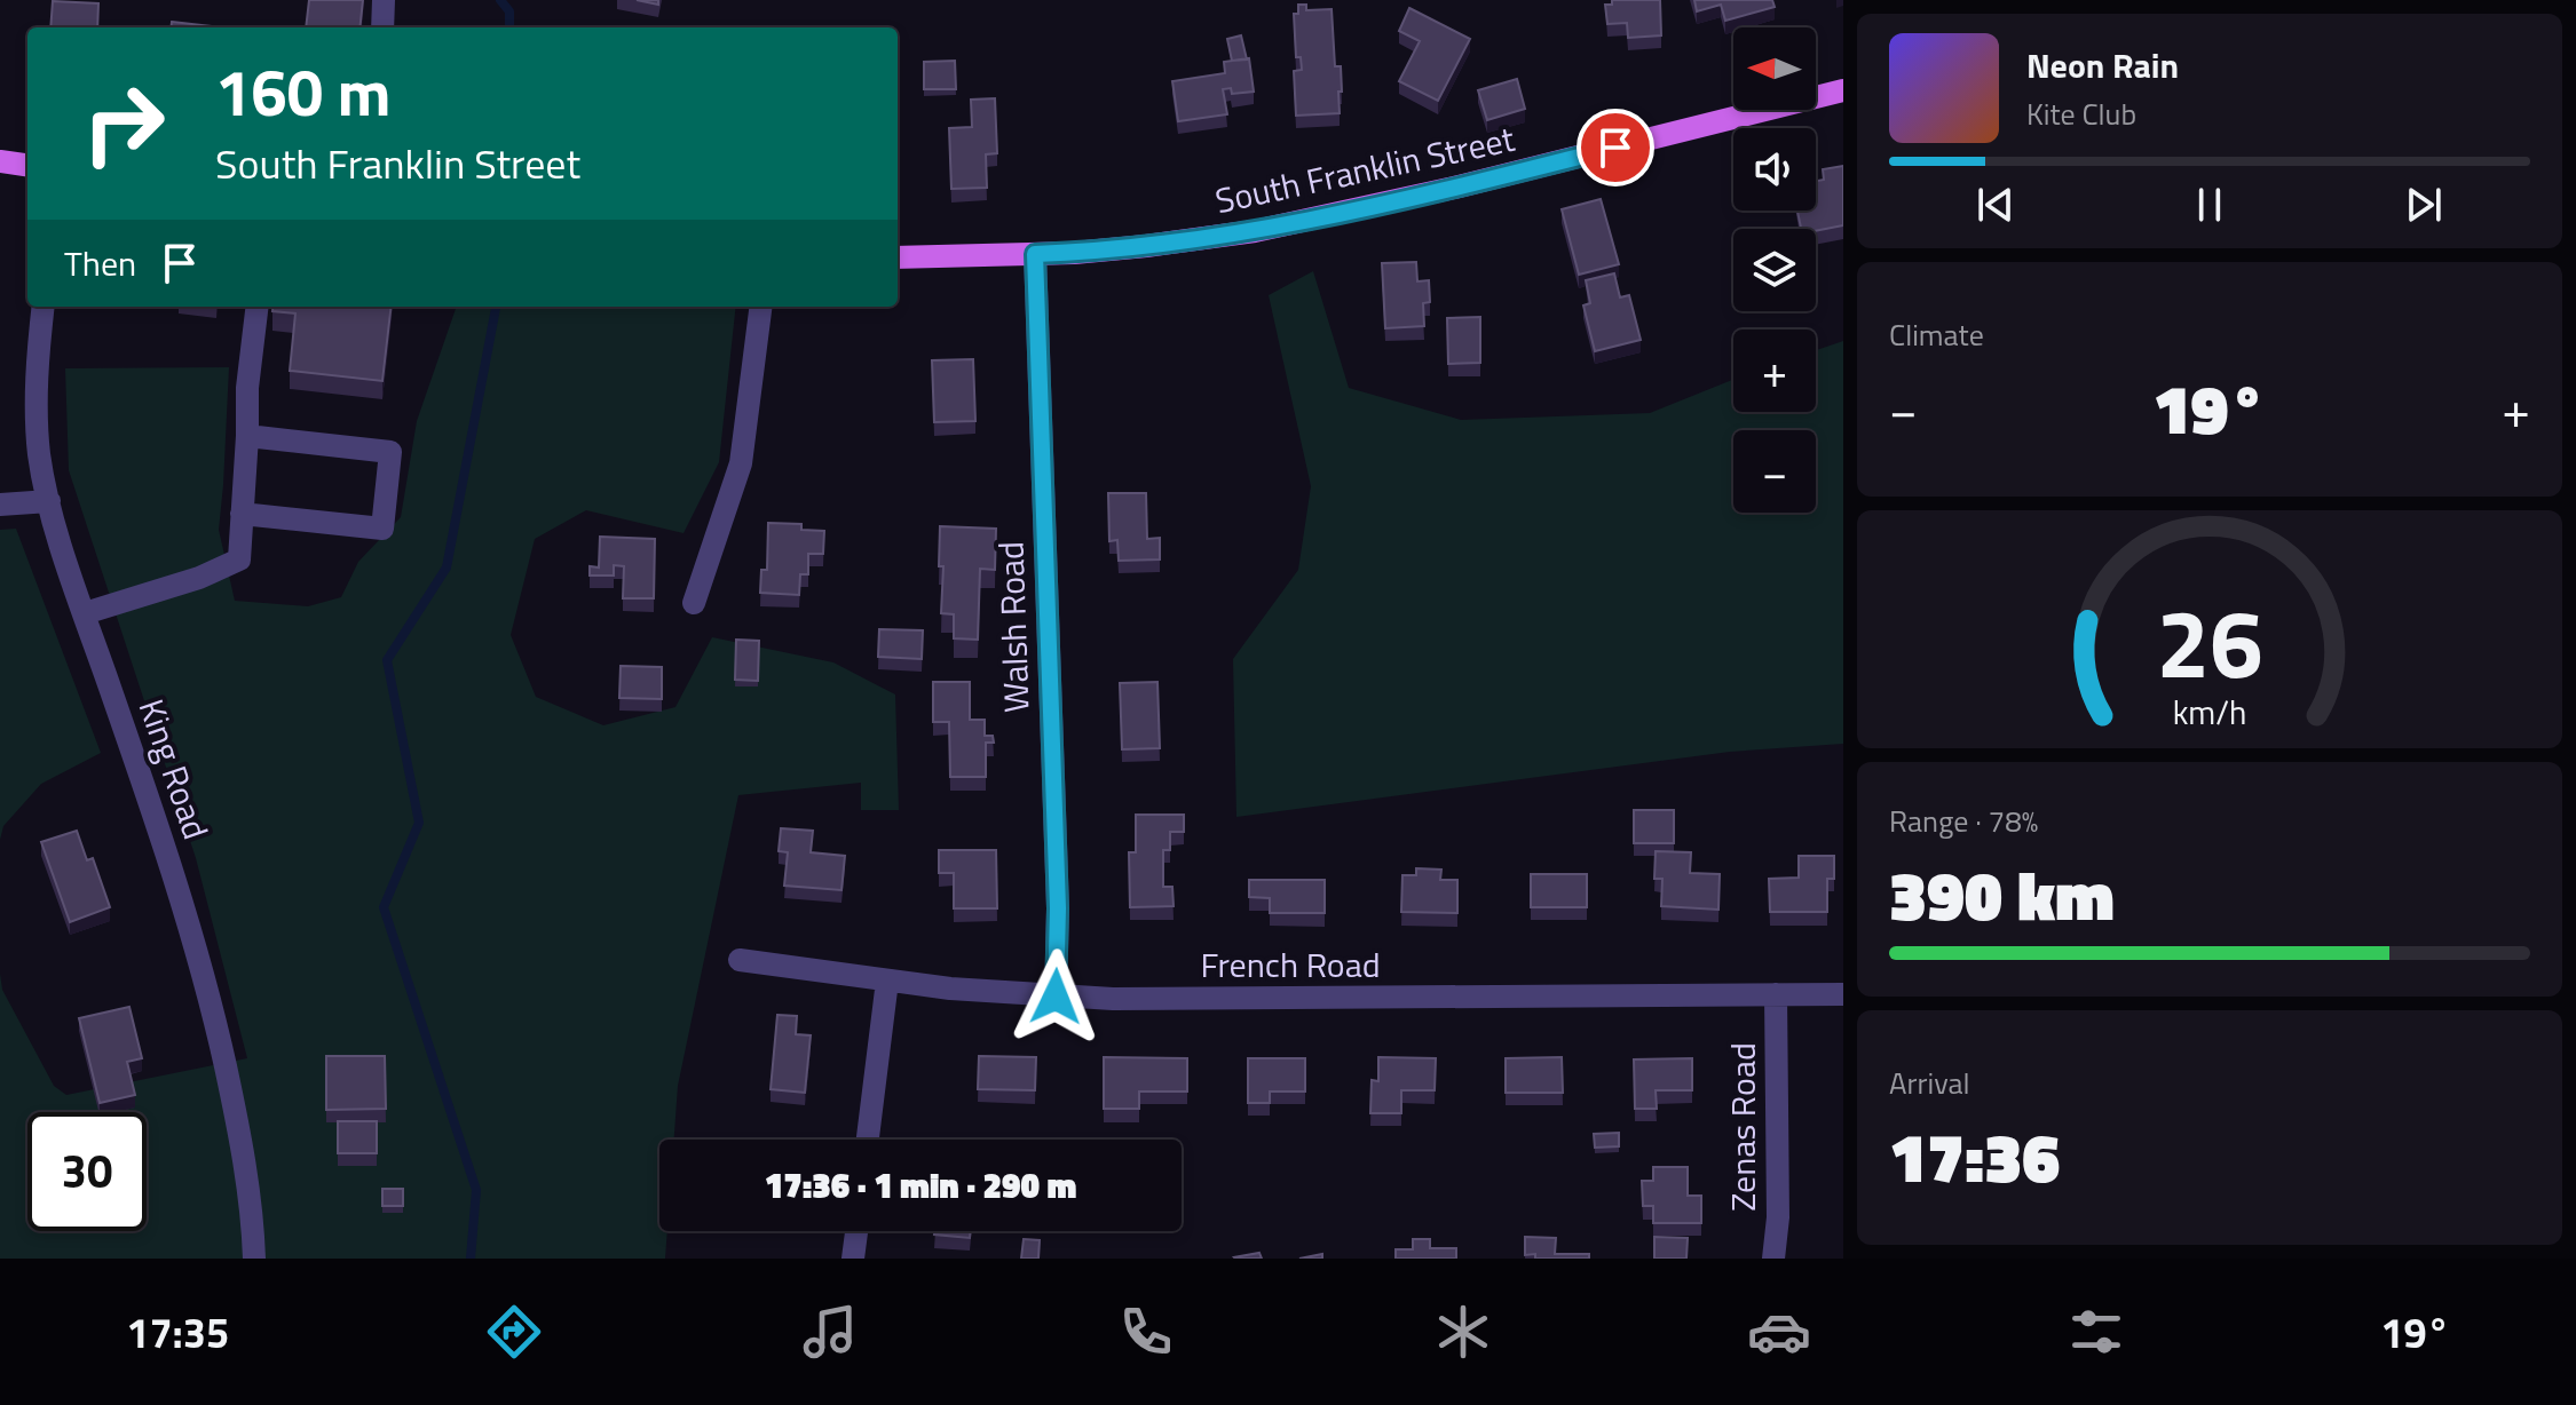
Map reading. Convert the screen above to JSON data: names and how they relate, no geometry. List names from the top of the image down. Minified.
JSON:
{"streets":{"main road":["South Franklin Street"],"street":["Walsh Road","King Road","French Road","Zenas Road"]},"crossings":[["South Franklin Street","Walsh Road"],["Walsh Road","French Road"],["French Road","Zenas Road"]],"north":"left","page":{"map_buttons":["+","−"],"turn":["160 m","South Franklin Street"],"song":["Neon Rain","Kite Club"],"then":"Then","tile":["Climate",["Range · 78%","390 km"],["Arrival","17:36"]],"heat":["−","19°","+"],"limit":"30","trip":"17:36 · 1 min · 290 m","tabs":["17:35","19°"],"gauge":["26","km/h"]}}
